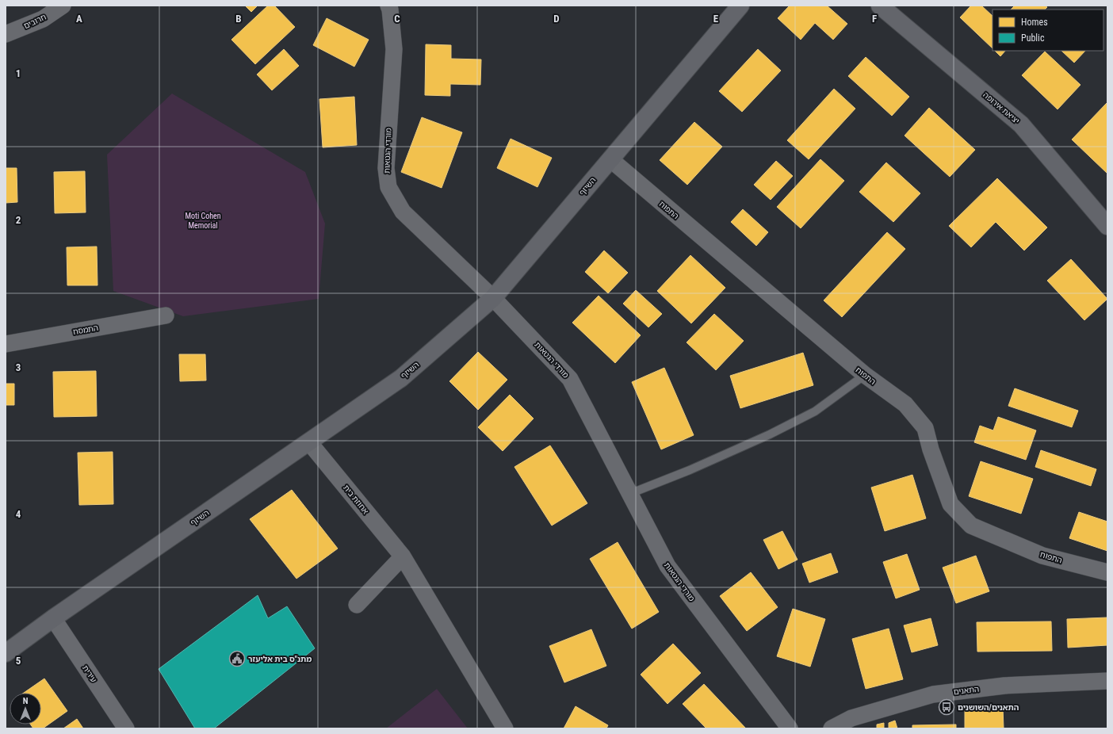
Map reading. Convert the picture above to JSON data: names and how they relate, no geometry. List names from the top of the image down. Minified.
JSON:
{"streets":{"street":["חרובים","יציאת אירופה","מורדי הגטאות","השיזף","התפוח","התמסח","אחוזת בית","עירית","התאנים"]},"crossings":[["מורדי הגטאות","השיזף"],["השיזף","התפוח"],["השיזף","אחוזת בית"],["השיזף","עירית"]],"parks":["Moti Cohen Memorial"],"places":{"public building":["מתנ\"ס בית אליעזר"],"bus stop":["התאנים/השושנים"]},"legend":["Homes","Public"],"north":"top","grid":{"columns":["A","B","C","D","E","F"],"rows":["1","2","3","4","5"]}}
